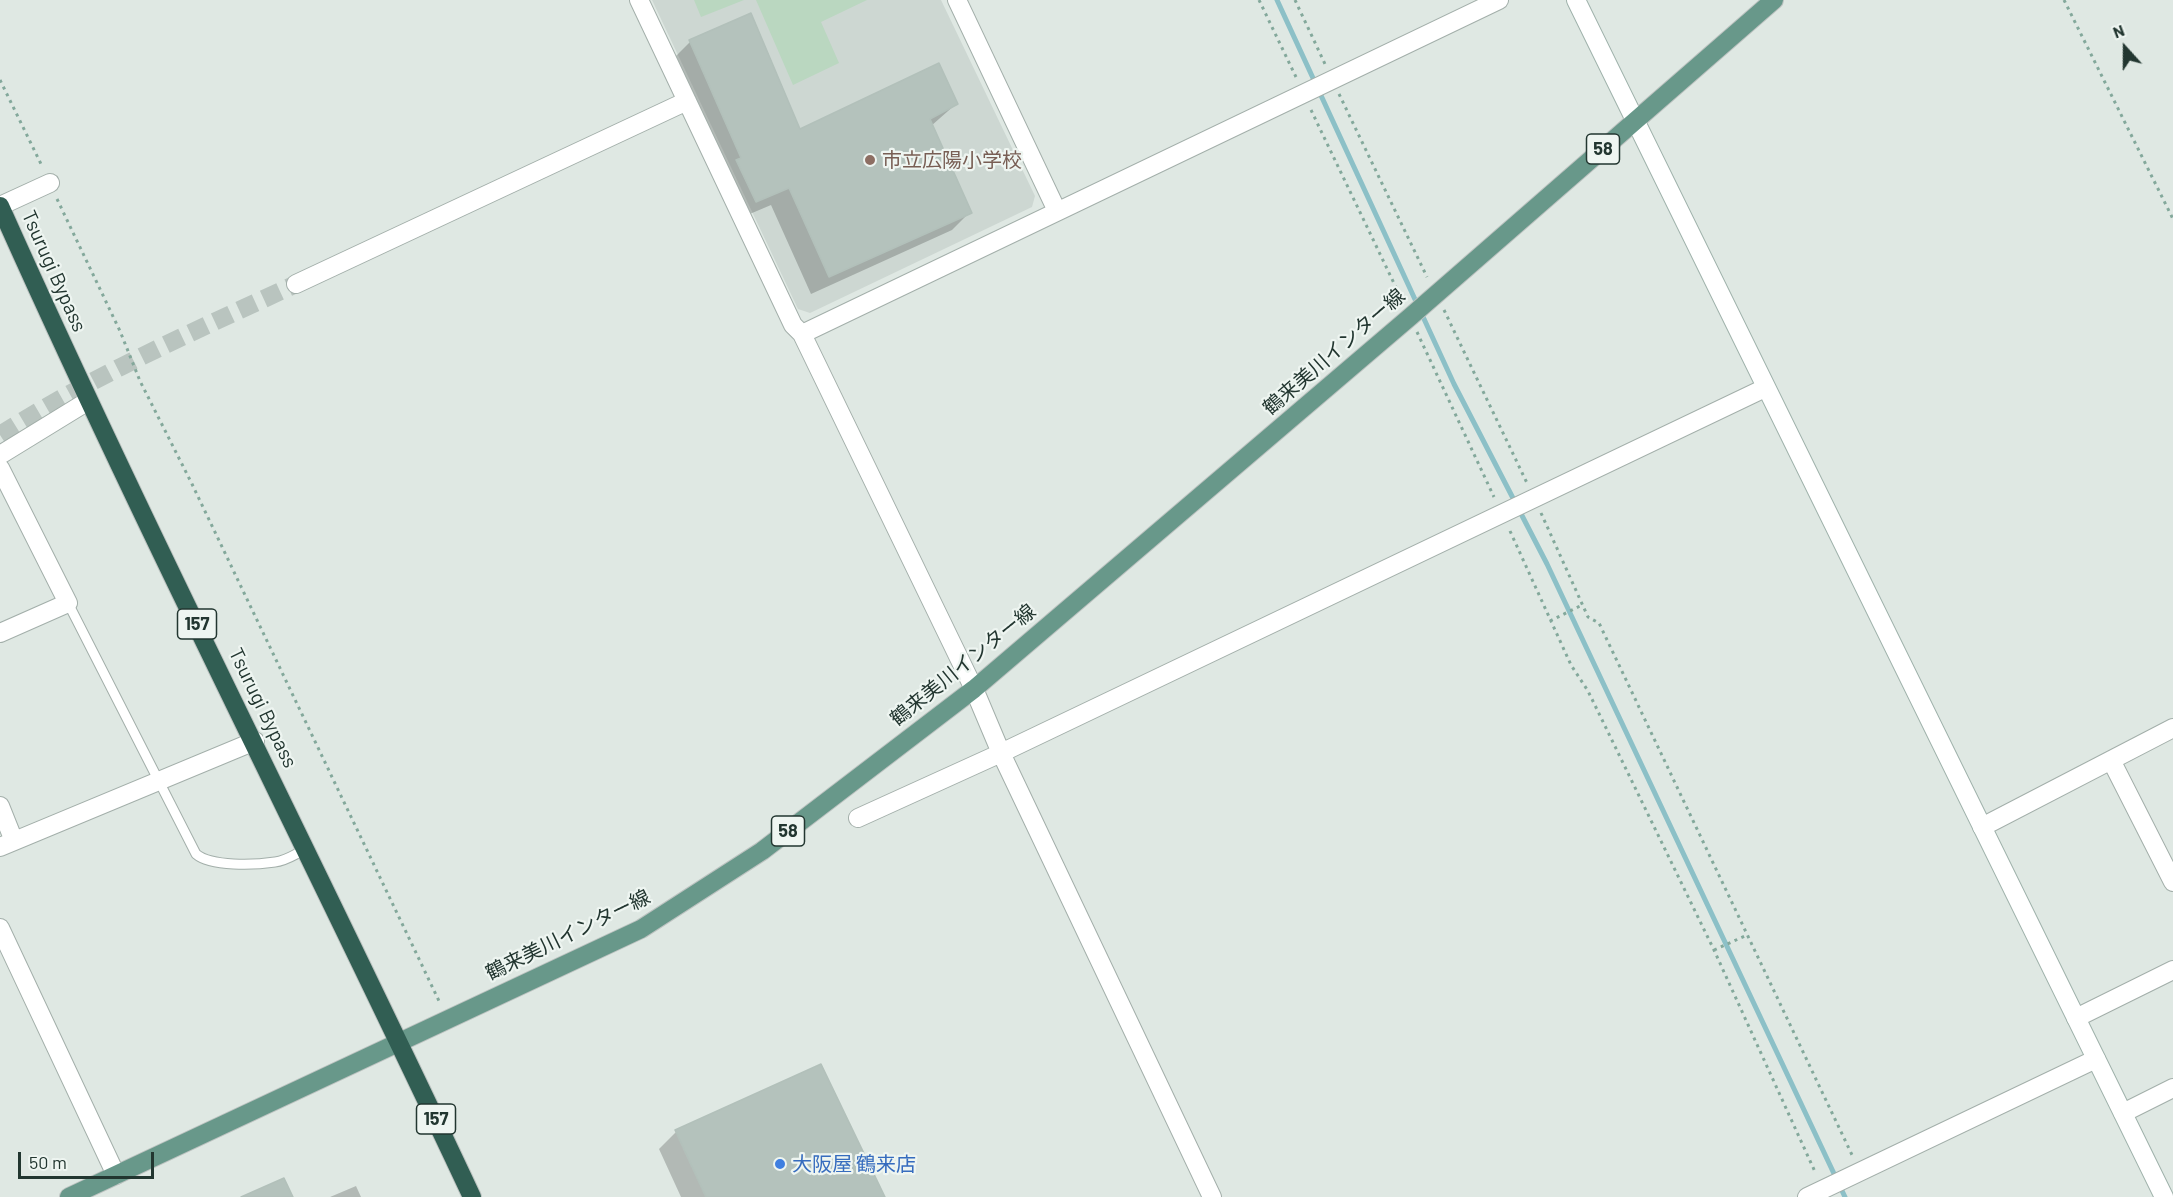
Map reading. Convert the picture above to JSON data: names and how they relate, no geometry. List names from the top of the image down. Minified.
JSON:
{"streets":{"highway":["Tsurugi Bypass","157"],"main road":["58","鶴来美川インター線"]},"crossings":[["Tsurugi Bypass","鶴来美川インター線"]],"places":["市立広陽小学校","大阪屋 鶴来店"],"scale_bar":"50 m","north":"top"}
